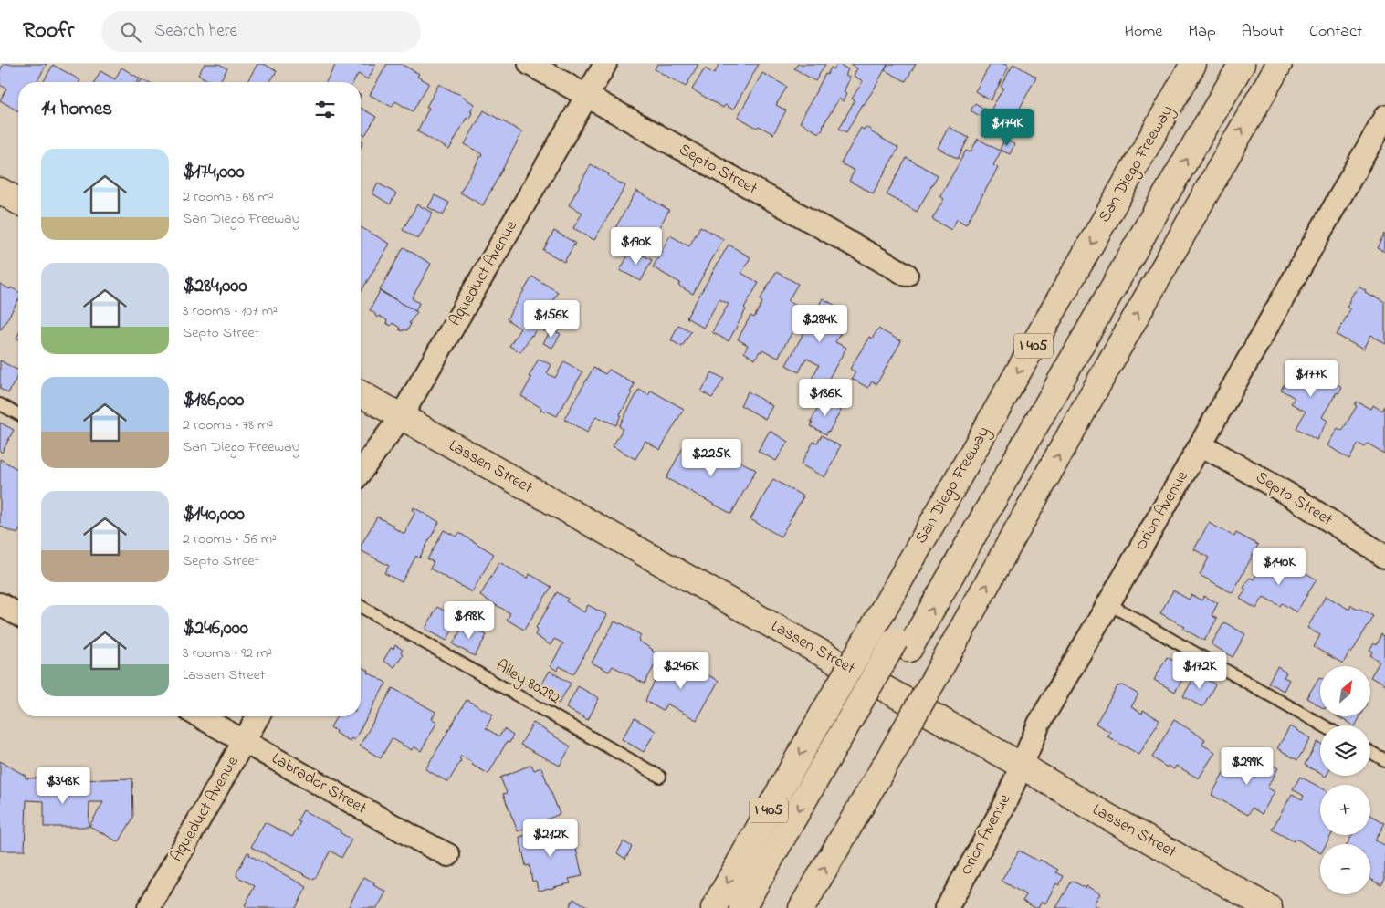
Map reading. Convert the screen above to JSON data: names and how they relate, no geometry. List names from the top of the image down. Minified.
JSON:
{"streets":{"main road":["San Diego Freeway","I 405","Lassen Street"],"street":["Septo Street","Aqueduct Avenue","Orion Avenue","Labrador Street"],"lane":["Alley 80292"]},"crossings":[["Septo Street","Aqueduct Avenue"],["Septo Street","Orion Avenue"],["Aqueduct Avenue","Lassen Street"],["Aqueduct Avenue","Labrador Street"],["Lassen Street","Orion Avenue"]],"north":"top right","page":{"header":"Roofr","search":"Search here","nav":["Home","Map","About","Contact"],"heading":"14 homes","price":["$174K","$190K","$156K","$284K","$177K","$186K","$225K","$140K","$198K","$246K","$172K","$299K","$348K","$212K"],"list":[{"name":"$174,000","note":"2 rooms · 68 m² · San Diego Freeway"},{"name":"$284,000","note":"3 rooms · 107 m² · Septo Street"},{"name":"$186,000","note":"2 rooms · 78 m² · San Diego Freeway"},{"name":"$140,000","note":"2 rooms · 56 m² · Septo Street"},{"name":"$246,000","note":"3 rooms · 92 m² · Lassen Street"}],"map_buttons":["+","−"]}}
